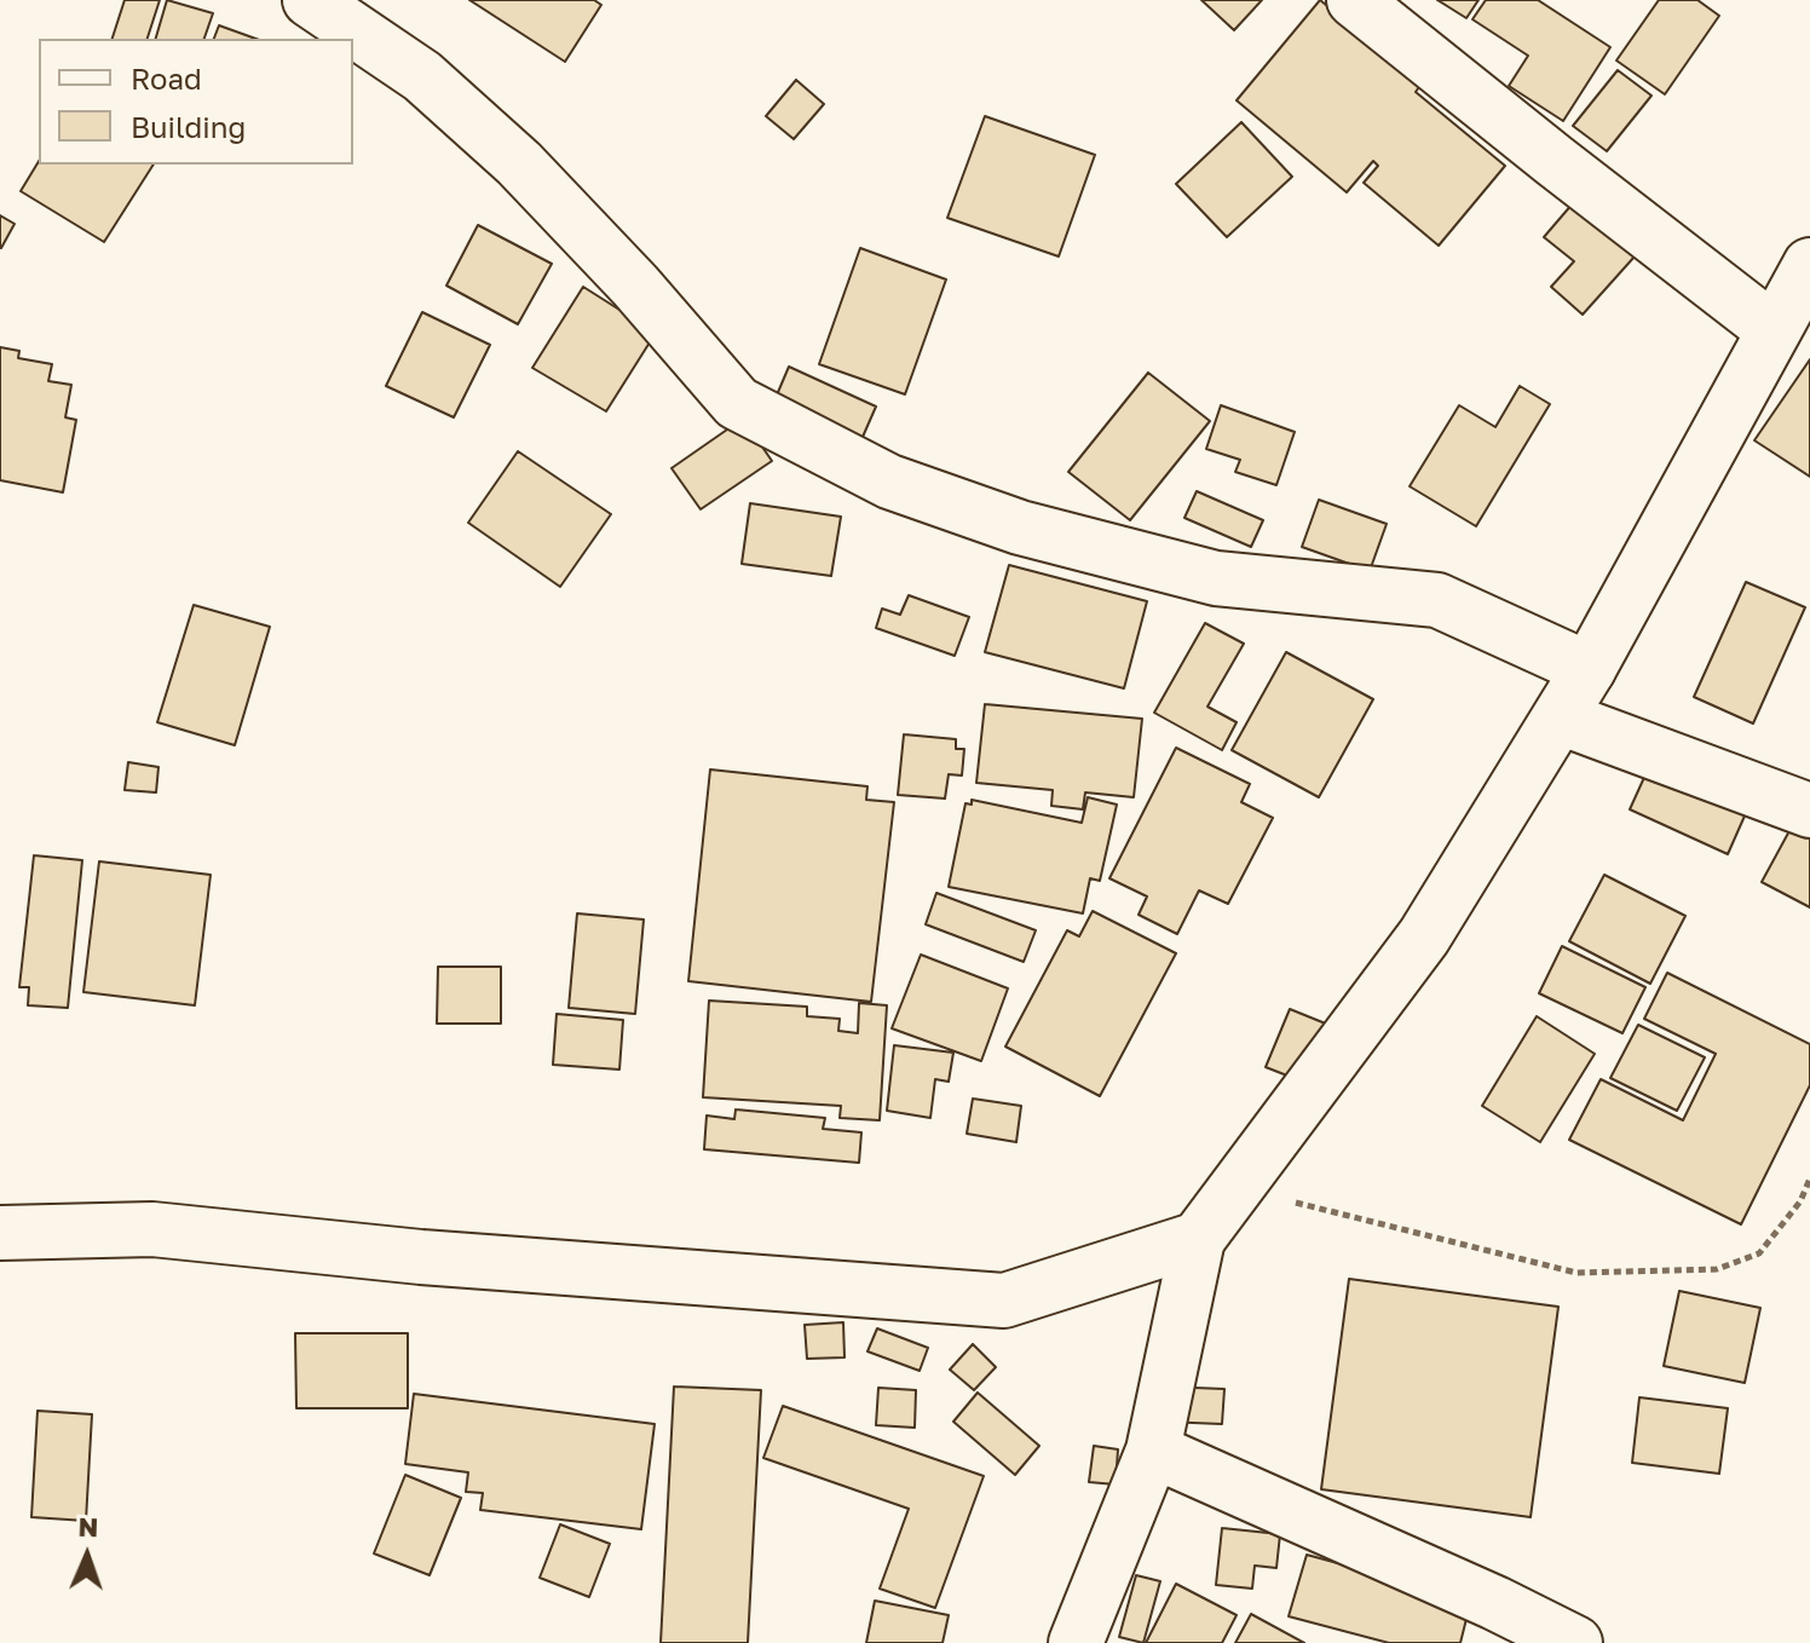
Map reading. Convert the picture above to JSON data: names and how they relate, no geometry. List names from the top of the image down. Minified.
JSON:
{"legend":["Road","Building"],"north":"top"}
